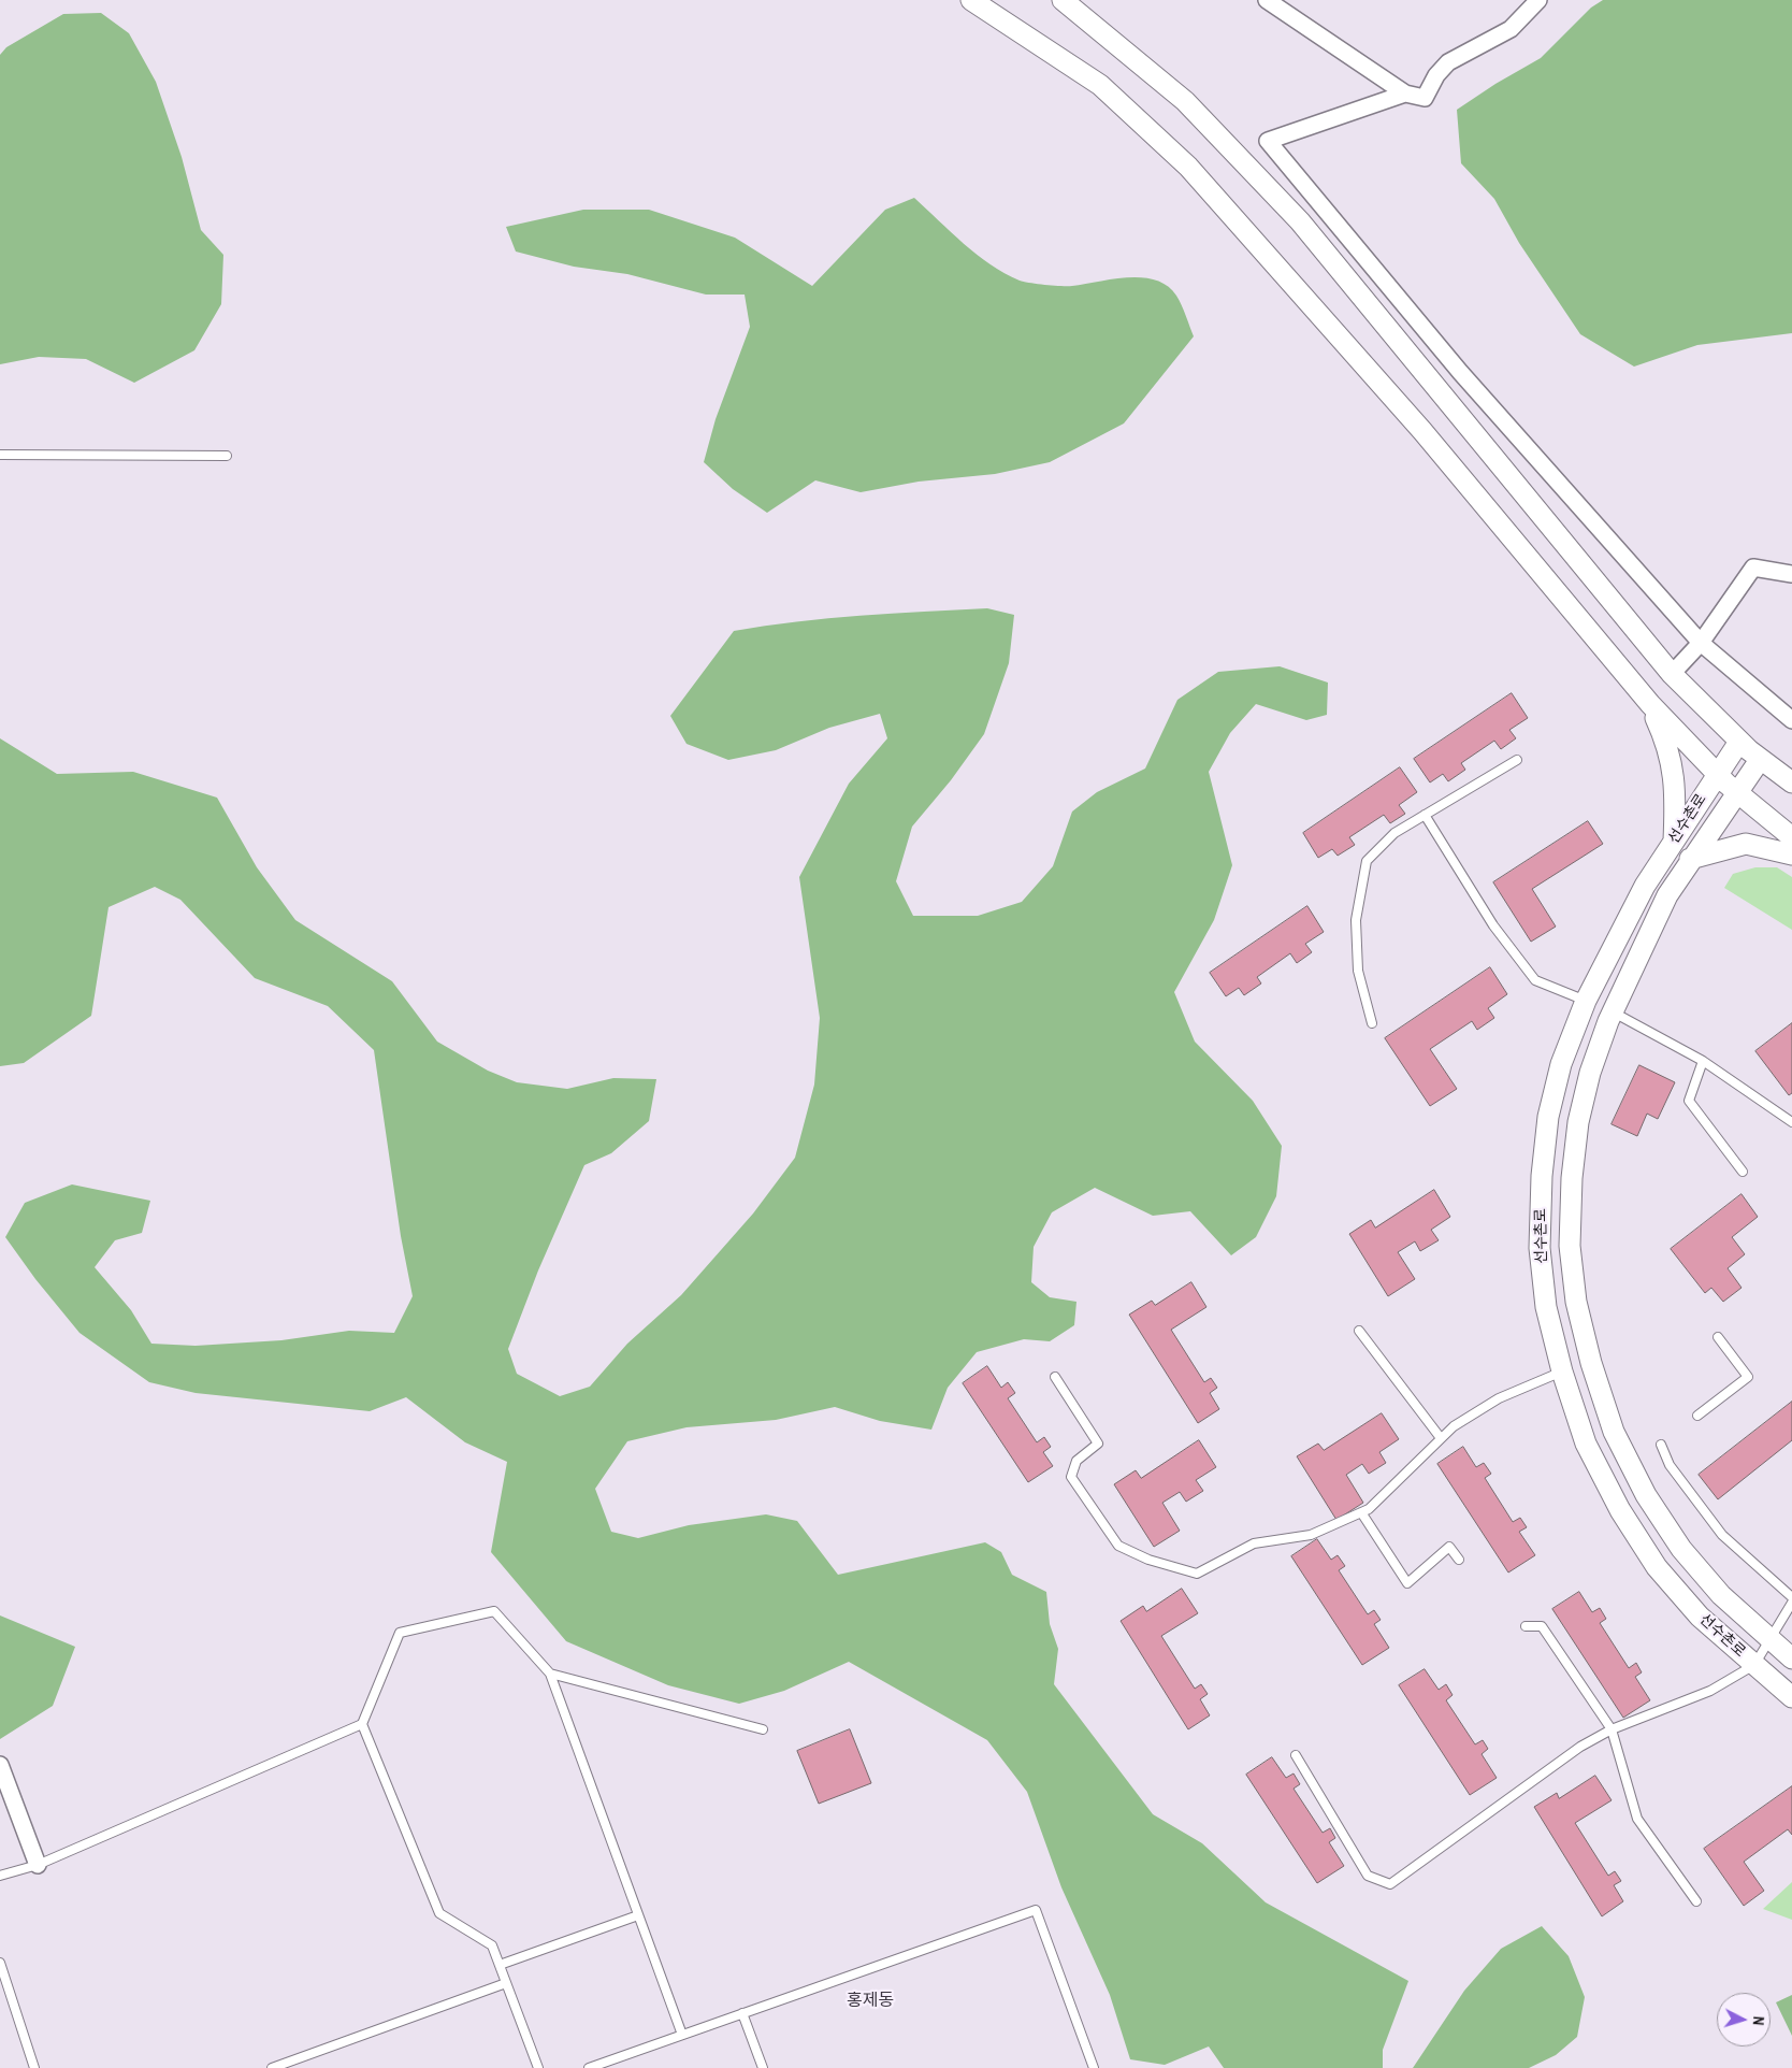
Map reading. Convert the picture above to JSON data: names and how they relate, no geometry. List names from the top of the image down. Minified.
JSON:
{"streets":{"street":["선수촌로"]},"districts":["홍제동"],"north":"right"}
